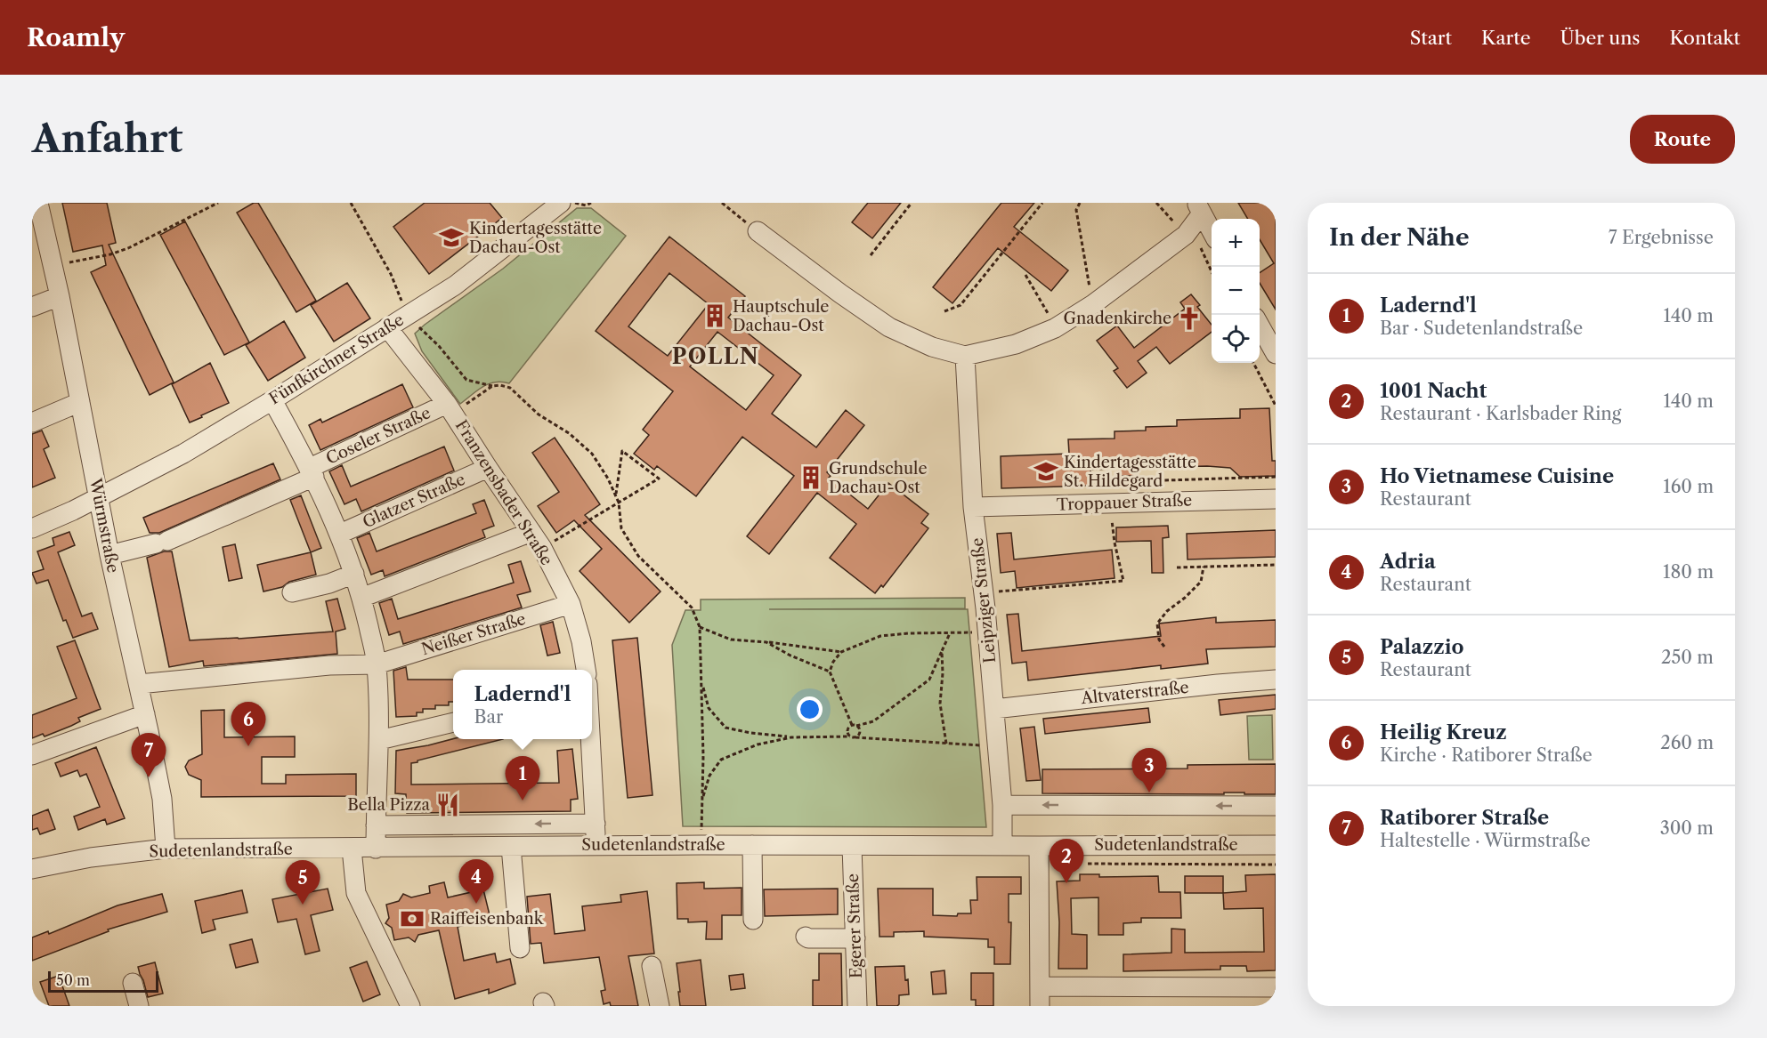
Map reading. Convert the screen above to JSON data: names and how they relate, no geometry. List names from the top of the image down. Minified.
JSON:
{"streets":{"street":["Fünfkirchner Straße","Coseler Straße","Franzensbader Straße","Glatzer Straße","Troppauer Straße","Würmstraße","Leipziger Straße","Neißer Straße","Altvaterstraße","Sudetenlandstraße","Egerer Straße"]},"crossings":[["Fünfkirchner Straße","Franzensbader Straße"],["Fünfkirchner Straße","Würmstraße"],["Coseler Straße","Franzensbader Straße"],["Coseler Straße","Würmstraße"],["Franzensbader Straße","Glatzer Straße"],["Franzensbader Straße","Neißer Straße"],["Franzensbader Straße","Sudetenlandstraße"],["Troppauer Straße","Leipziger Straße"],["Würmstraße","Neißer Straße"],["Würmstraße","Sudetenlandstraße"],["Leipziger Straße","Altvaterstraße"],["Leipziger Straße","Sudetenlandstraße"],["Sudetenlandstraße","Egerer Straße"]],"districts":["POLLN"],"places":{"school or university":["Kindertagesstätte Dachau-Ost","Kindertagesstätte St. Hildegard"],"building":["Hauptschule Dachau-Ost","Grundschule Dachau-Ost"],"church":["Gnadenkirche"],"restaurant":["Bella Pizza"],"bank":["Raiffeisenbank"]},"scale_bar":"50 m","page":{"header":"Roamly","nav":["Start","Karte","Über uns","Kontakt"],"buttons":"Route","title":"Anfahrt","heading":["In der Nähe","7 Ergebnisse"],"map_buttons":["+","−"],"list":[{"mark":"1","name":"Ladernd'l","note":"Bar · Sudetenlandstraße","value":"140 m"},{"mark":"2","name":"1001 Nacht","note":"Restaurant · Karlsbader Ring","value":"140 m"},{"mark":"3","name":"Ho Vietnamese Cuisine","note":"Restaurant","value":"160 m"},{"mark":"4","name":"Adria","note":"Restaurant","value":"180 m"},{"mark":"5","name":"Palazzio","note":"Restaurant","value":"250 m"},{"mark":"6","name":"Heilig Kreuz","note":"Kirche · Ratiborer Straße","value":"260 m"},{"mark":"7","name":"Ratiborer Straße","note":"Haltestelle · Würmstraße","value":"300 m"}],"popup":["Ladernd'l","Bar"],"pins":["6","7","3","1","2","4","5"],"scale":"50 m"}}
